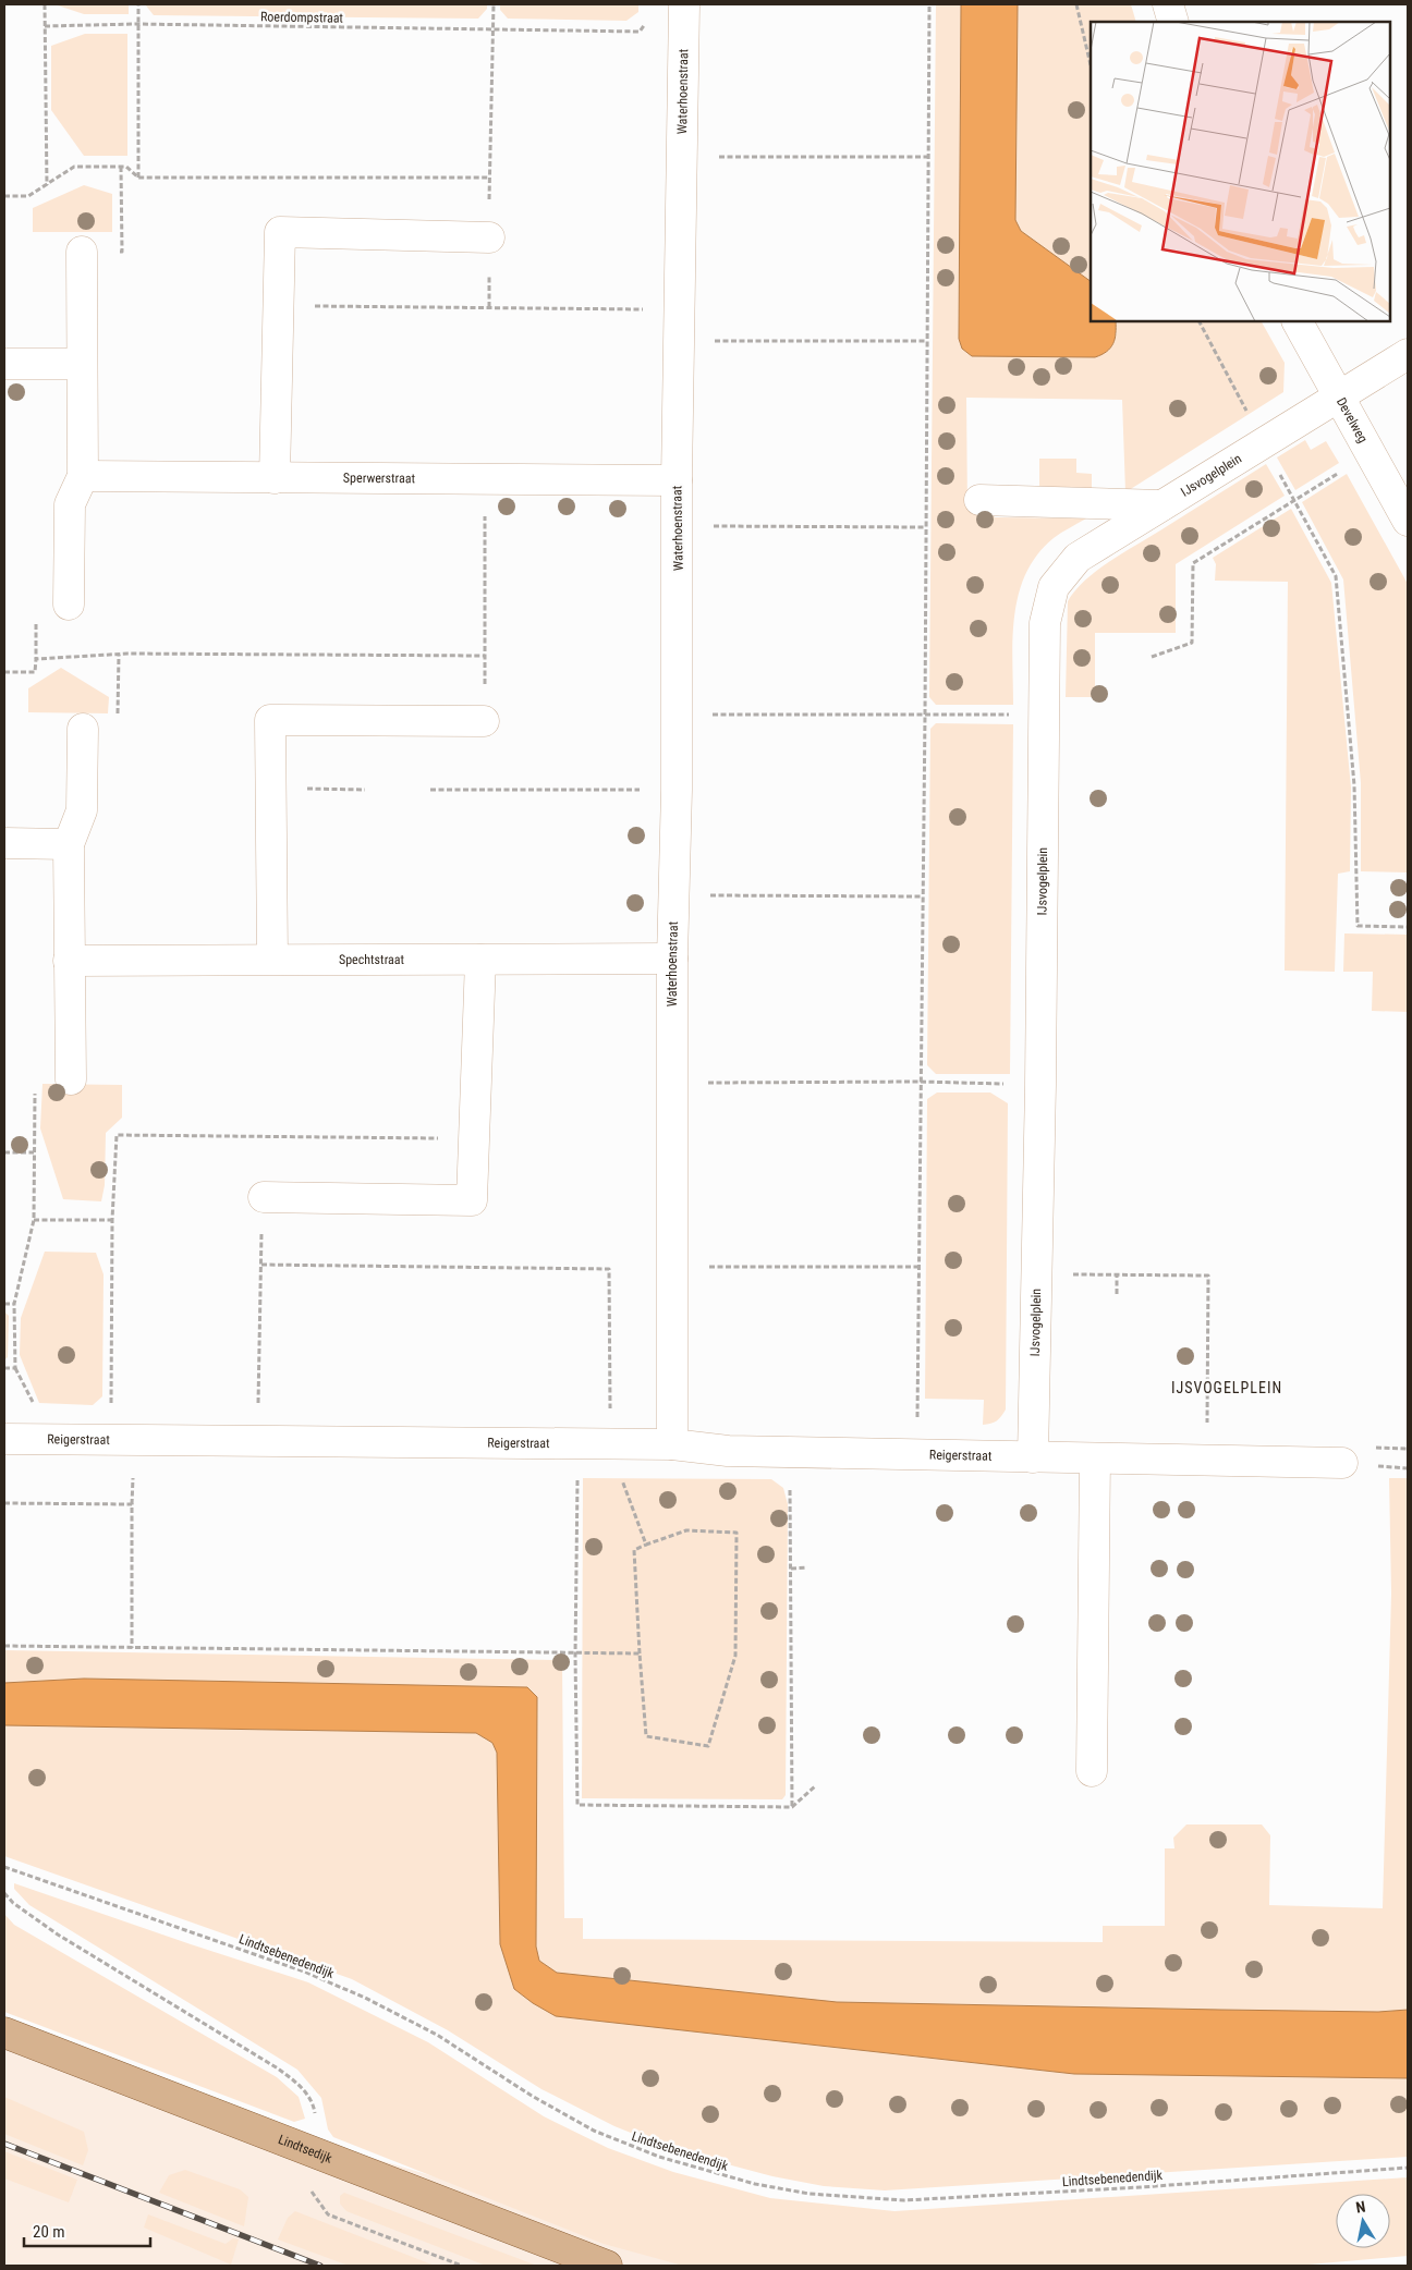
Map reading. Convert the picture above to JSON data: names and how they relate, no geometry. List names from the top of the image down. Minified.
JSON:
{"streets":{"main road":["Lindtsedijk"],"street":["Waterhoenstraat","Develweg","IJsvogelplein","Sperwerstraat","Spechtstraat","Reigerstraat"],"path":["Roerdompstraat","Lindtsebenedendijk"]},"crossings":[["Waterhoenstraat","Sperwerstraat"],["Waterhoenstraat","Spechtstraat"],["Waterhoenstraat","Reigerstraat"],["Develweg","IJsvogelplein"],["IJsvogelplein","Reigerstraat"]],"districts":["IJSVOGELPLEIN"],"scale_bar":"20 m","north":"top"}
